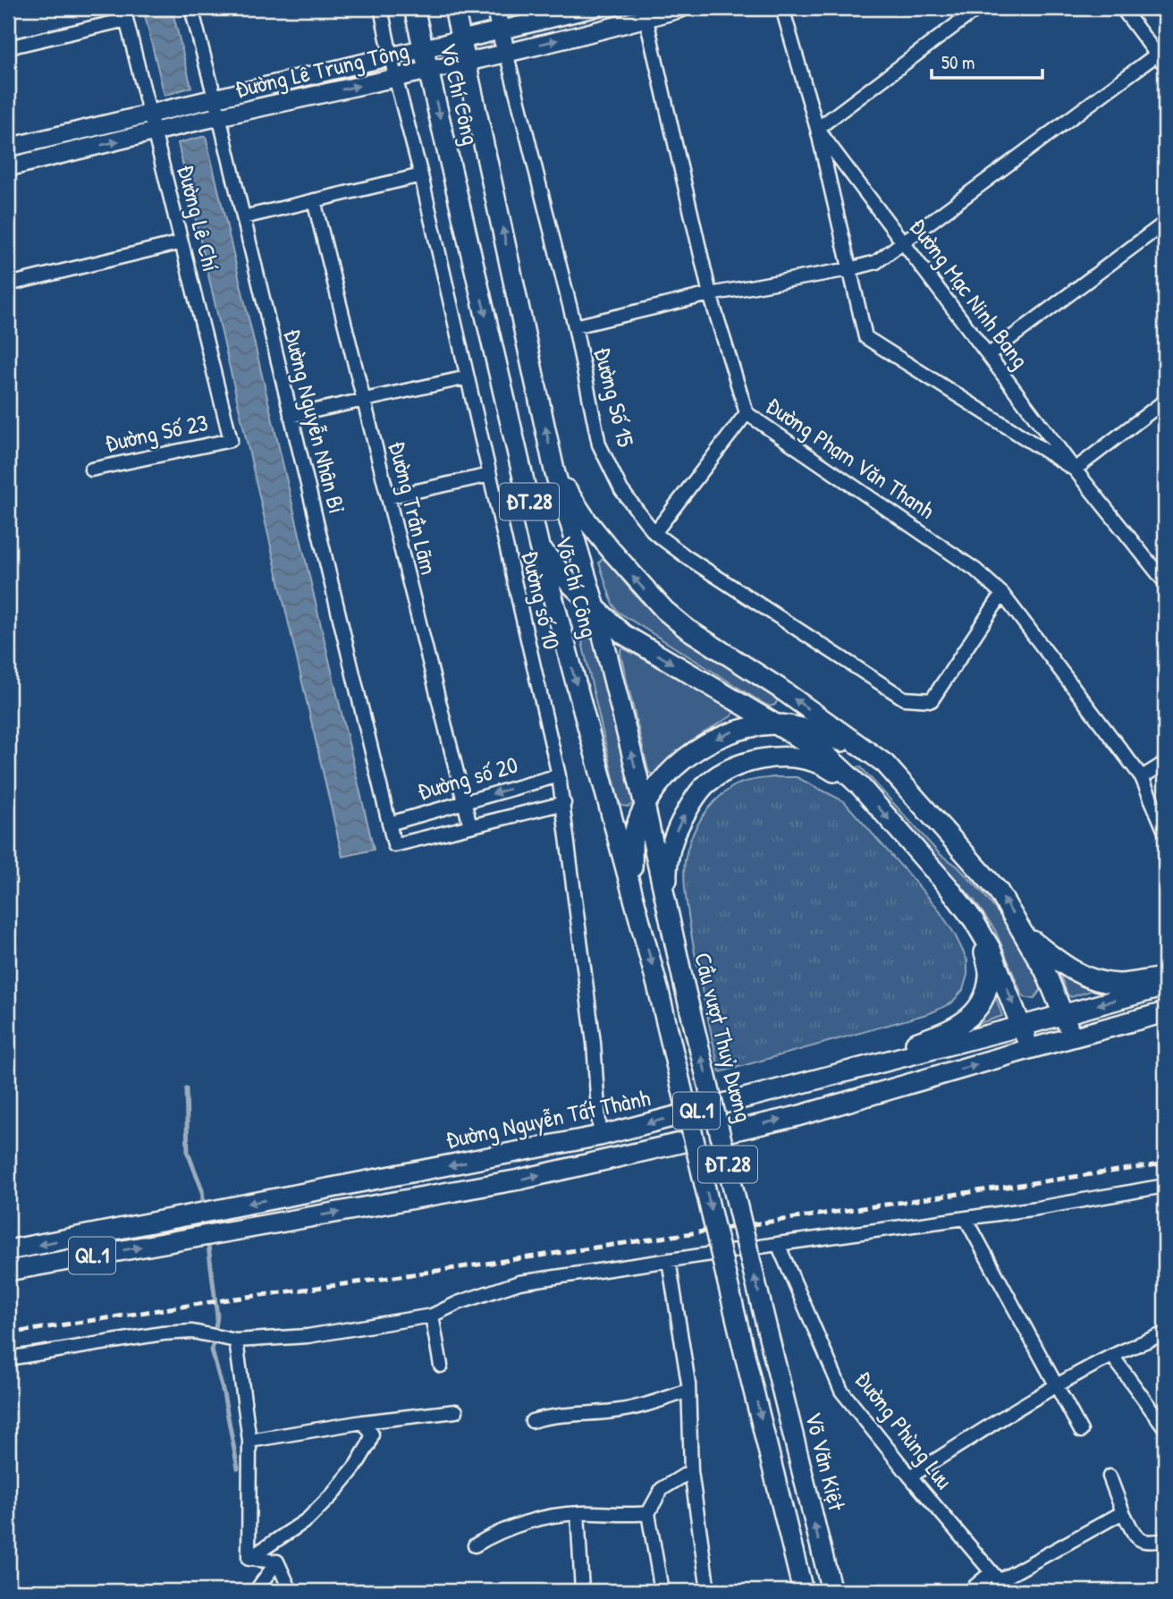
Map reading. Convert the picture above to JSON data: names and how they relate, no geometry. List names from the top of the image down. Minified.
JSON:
{"streets":{"main road":["Võ Chí Công","ĐT.28","Cầu vượt Thuỷ Dương","QL.1","Đường Nguyễn Tất Thành","Võ Văn Kiệt"],"street":["Đường Lê Trung Tông","Đường Lê Chí","Đường Mạc Ninh Bang","Đường Số 15","Đường Nguyễn Nhân Bỉ","Đường Số 23","Đường Phạm Văn Thanh","Đường Trần Lãm","Đường số 10","Đường số 20","Đường Phùng Lưu"]},"crossings":[["Đường Lê Trung Tông","Võ Chí Công"],["Đường Lê Trung Tông","Đường Lê Chí"],["Đường Lê Trung Tông","Đường Số 15"],["Đường Lê Trung Tông","Đường Nguyễn Nhân Bỉ"],["Đường Lê Trung Tông","Đường Phạm Văn Thanh"],["Đường Lê Trung Tông","Đường số 10"],["Võ Chí Công","Cầu vượt Thuỷ Dương"],["Đường Lê Chí","Đường Số 23"],["Đường Số 15","Đường Phạm Văn Thanh"],["Đường Nguyễn Nhân Bỉ","Đường số 20"],["Đường Trần Lãm","Đường số 20"],["Đường số 10","Đường số 20"],["Đường số 10","Đường Nguyễn Tất Thành"],["Cầu vượt Thuỷ Dương","Võ Văn Kiệt"]],"one_way":["Cầu vượt Thuỷ Dương","Võ Văn Kiệt"],"scale_bar":"50 m"}
